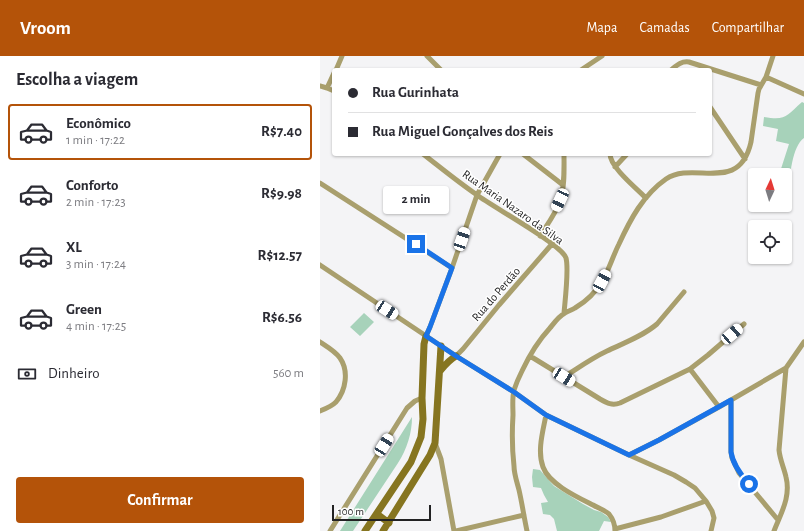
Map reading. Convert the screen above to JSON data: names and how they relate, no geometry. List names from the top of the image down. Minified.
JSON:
{"streets":{"street":["Rua Maria Nazaro da Silva","Rua do Perdão"]},"crossings":[["Rua Maria Nazaro da Silva","Rua do Perdão"]],"scale_bar":"100 m","north":"top","page":{"header":"Vroom","nav":["Mapa","Camadas","Compartilhar"],"heading":"Escolha a viagem","banner":["Rua Gurinhata","Rua Miguel Gonçalves dos Reis"],"list":[{"name":"Econômico","note":"1 min · 17:22","value":"R$7.40"},{"name":"Conforto","note":"2 min · 17:23","value":"R$9.98"},{"name":"XL","note":"3 min · 17:24","value":"R$12.57"},{"name":"Green","note":"4 min · 17:25","value":"R$6.56"}],"bubble":"2 min","pay":["Dinheiro","560 m"],"buttons":"Confirmar","scale":"100 m"}}
